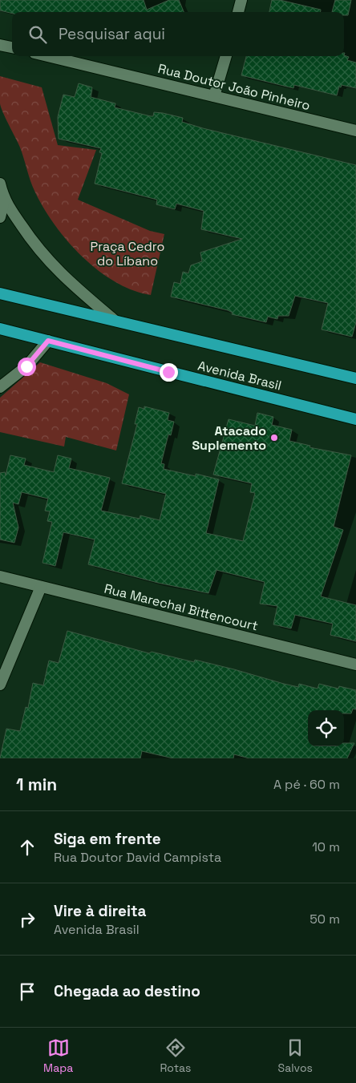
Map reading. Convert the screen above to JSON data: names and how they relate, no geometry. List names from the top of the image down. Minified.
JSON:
{"streets":{"main road":["Avenida Brasil"],"street":["Rua Doutor João Pinheiro","Rua Marechal Bittencourt"]},"parks":["Praça Cedro do Líbano"],"places":["Atacado Suplemento"],"page":{"search":"Pesquisar aqui","heading":["1 min","A pé · 60 m"],"list":[["Siga em frente","Rua Doutor David Campista","10 m"],["Vire à direita","Avenida Brasil","50 m"],"Chegada ao destino"],"nav":["Mapa","Rotas","Salvos"]}}
